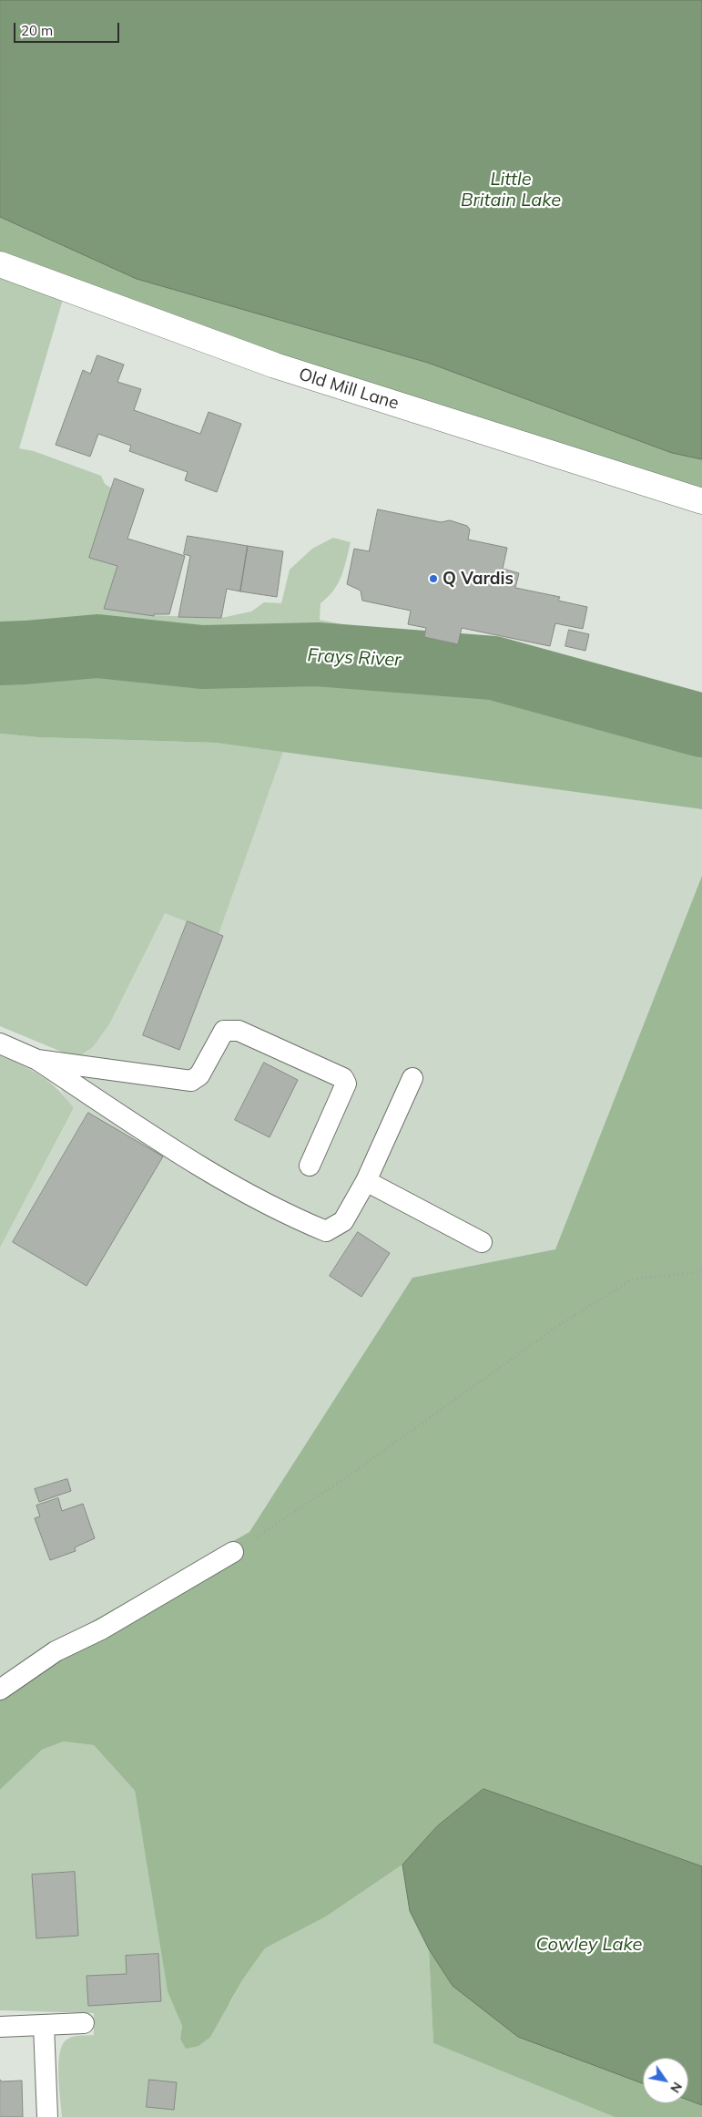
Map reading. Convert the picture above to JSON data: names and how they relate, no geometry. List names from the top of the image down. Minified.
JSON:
{"streets":{"street":["Old Mill Lane"]},"water":["Little Britain Lake","Frays River","Cowley Lake"],"places":["Q Vardis"],"scale_bar":"20 m","north":"bottom right"}
